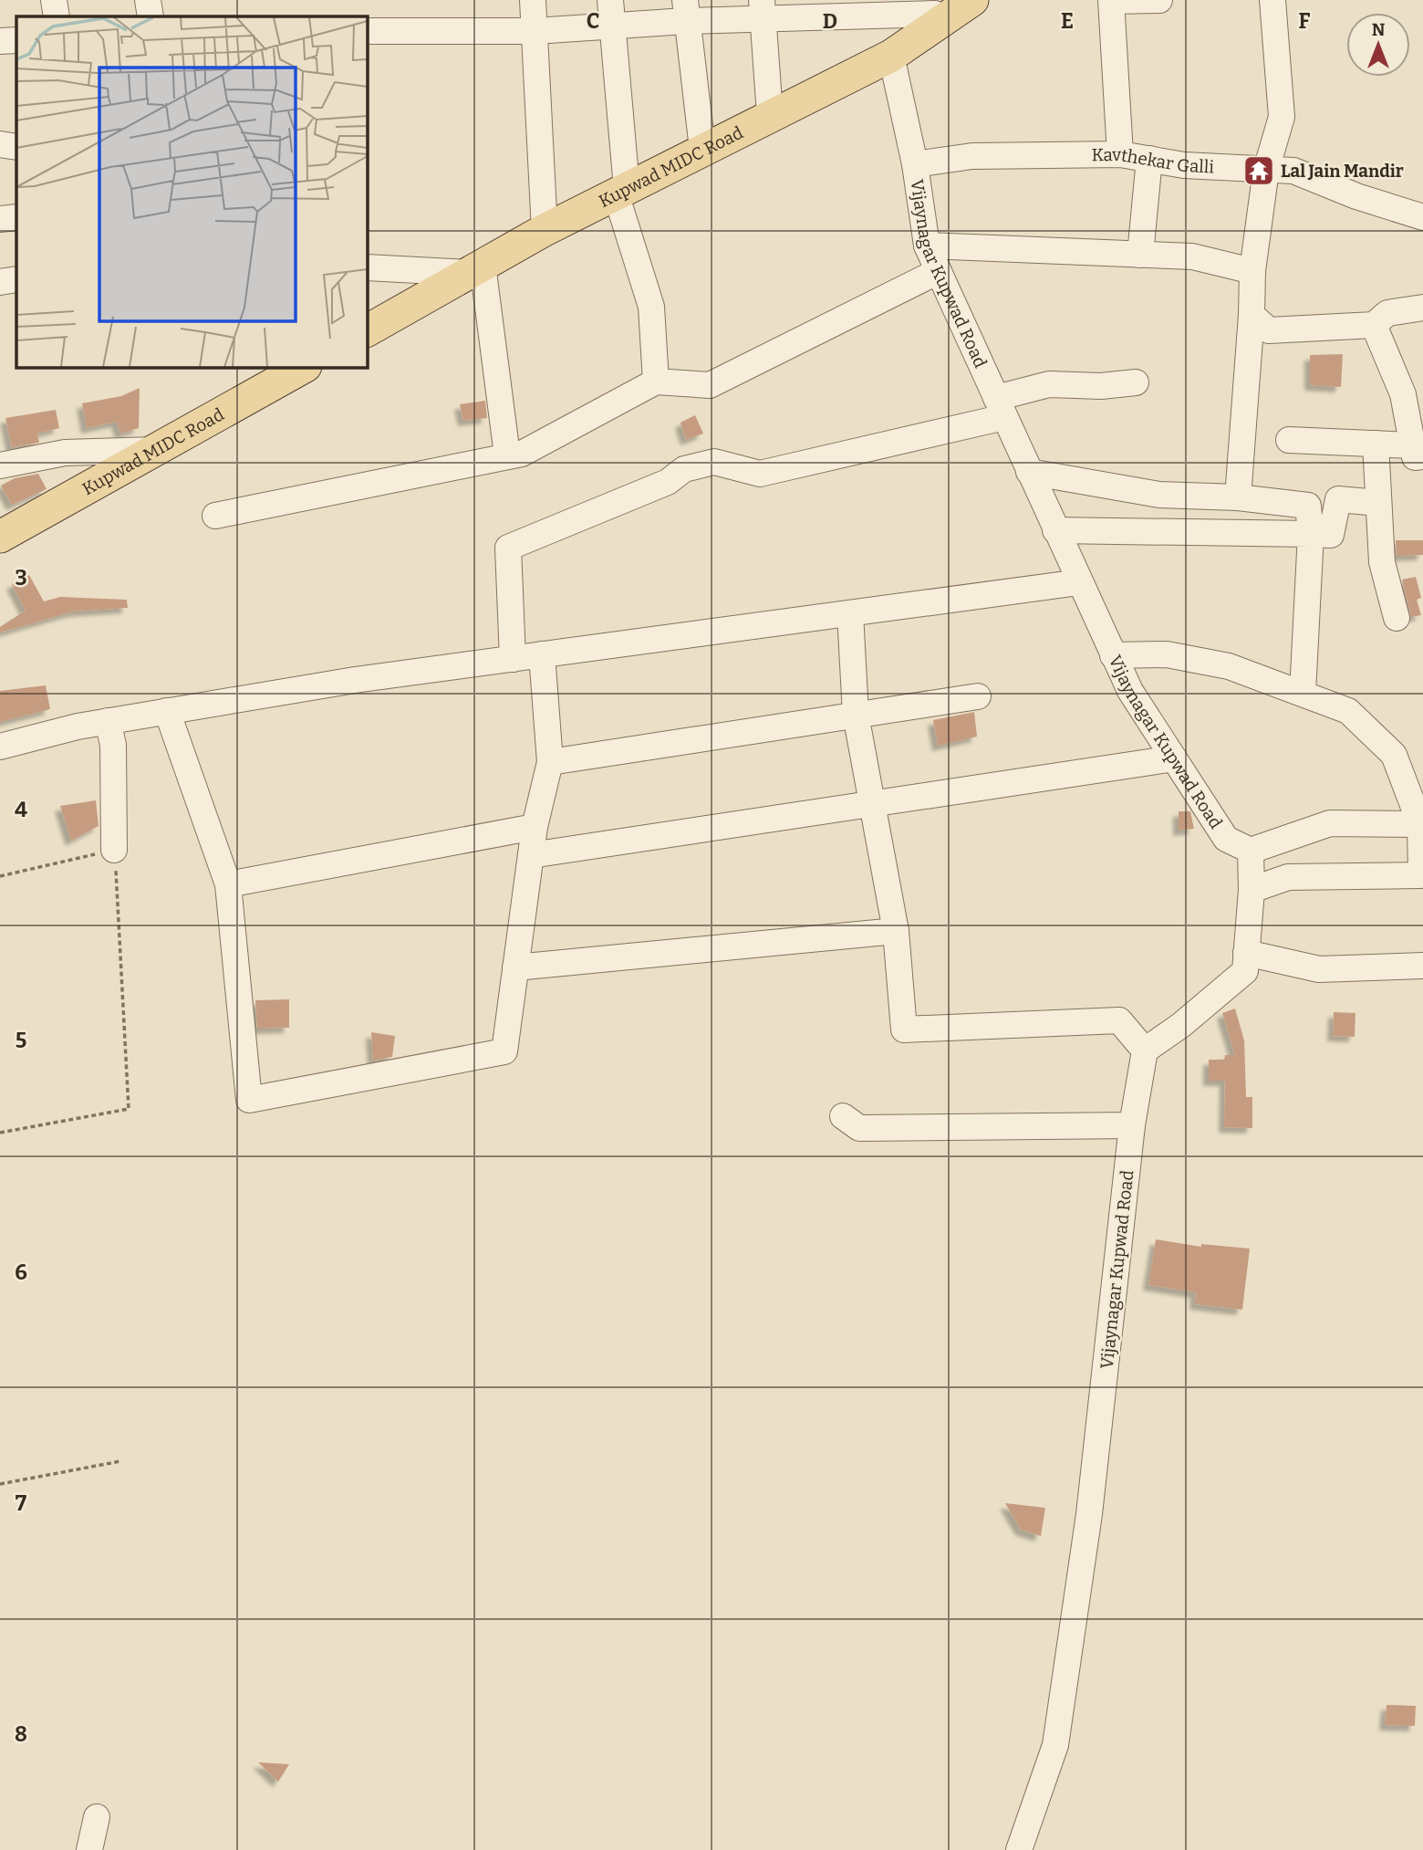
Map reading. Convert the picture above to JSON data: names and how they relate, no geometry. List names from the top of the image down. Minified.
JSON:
{"streets":{"main road":["Kupwad MIDC Road"],"street":["Kavthekar Galli","Vijaynagar Kupwad Road"]},"crossings":[["Kavthekar Galli","Vijaynagar Kupwad Road"],["Kupwad MIDC Road","Vijaynagar Kupwad Road"]],"places":{"temple":["Lal Jain Mandir"]},"north":"top","grid":{"columns":["C","D","E","F"],"rows":["3","4","5","6","7","8"]}}
